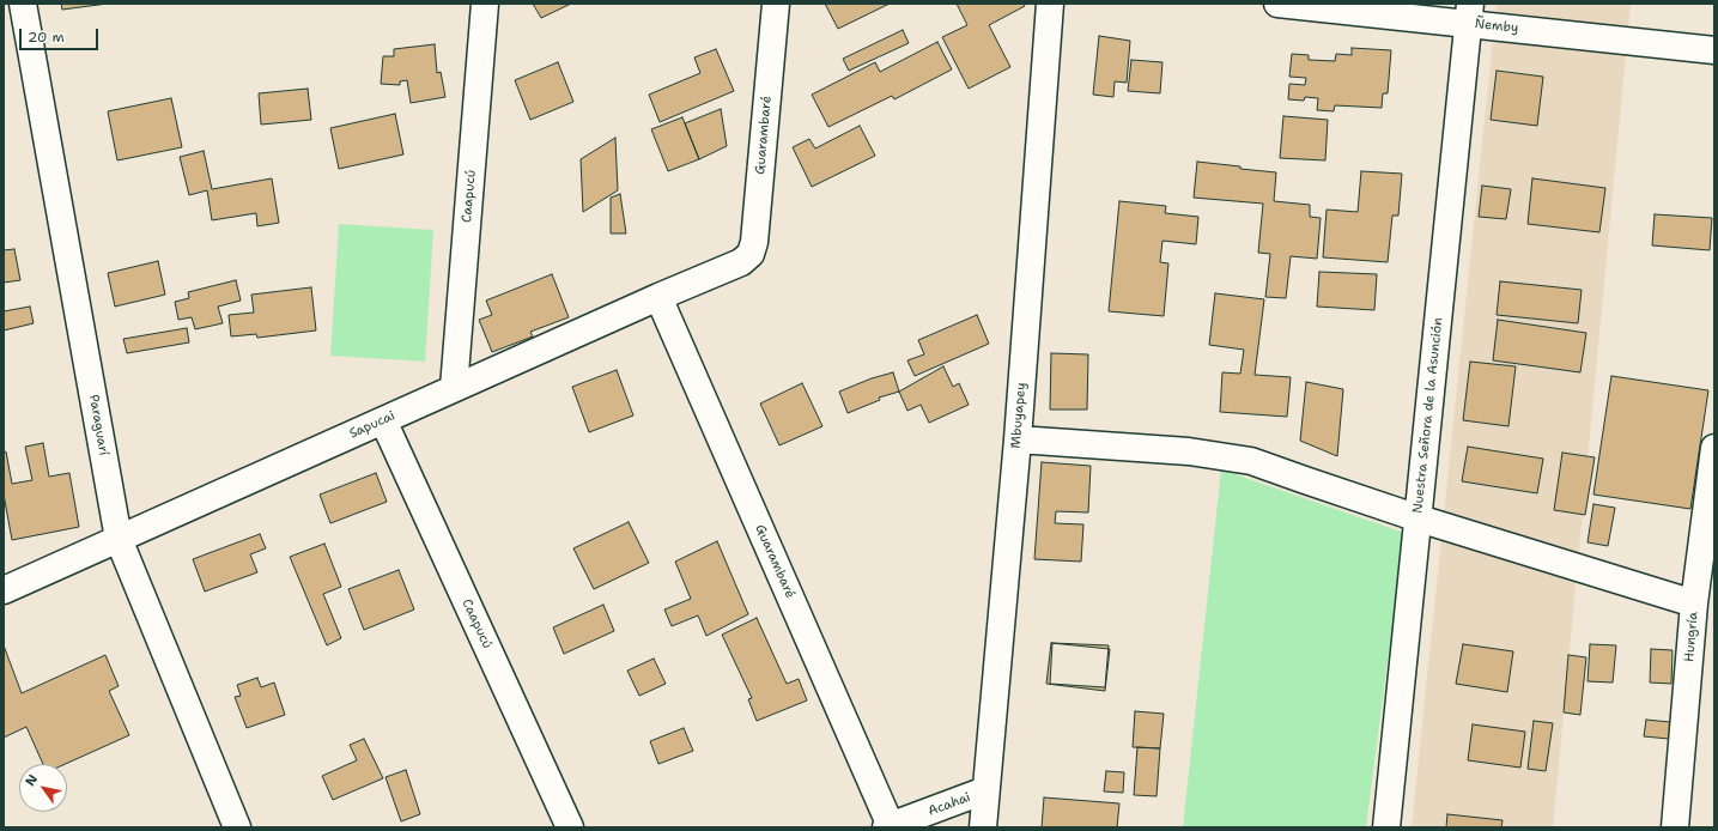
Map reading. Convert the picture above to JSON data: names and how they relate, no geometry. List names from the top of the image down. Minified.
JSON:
{"streets":{"street":["Ñemby","Guarambaré","Caapucú","Mbuyapey","Nuestra Señora de la Asunción","Paraguarí","Sapucai","Hungría","Acahai"]},"crossings":[["Ñemby","Nuestra Señora de la Asunción"],["Guarambaré","Sapucai"],["Guarambaré","Acahai"],["Caapucú","Sapucai"],["Mbuyapey","Acahai"],["Paraguarí","Sapucai"]],"scale_bar":"20 m","north":"top left"}
